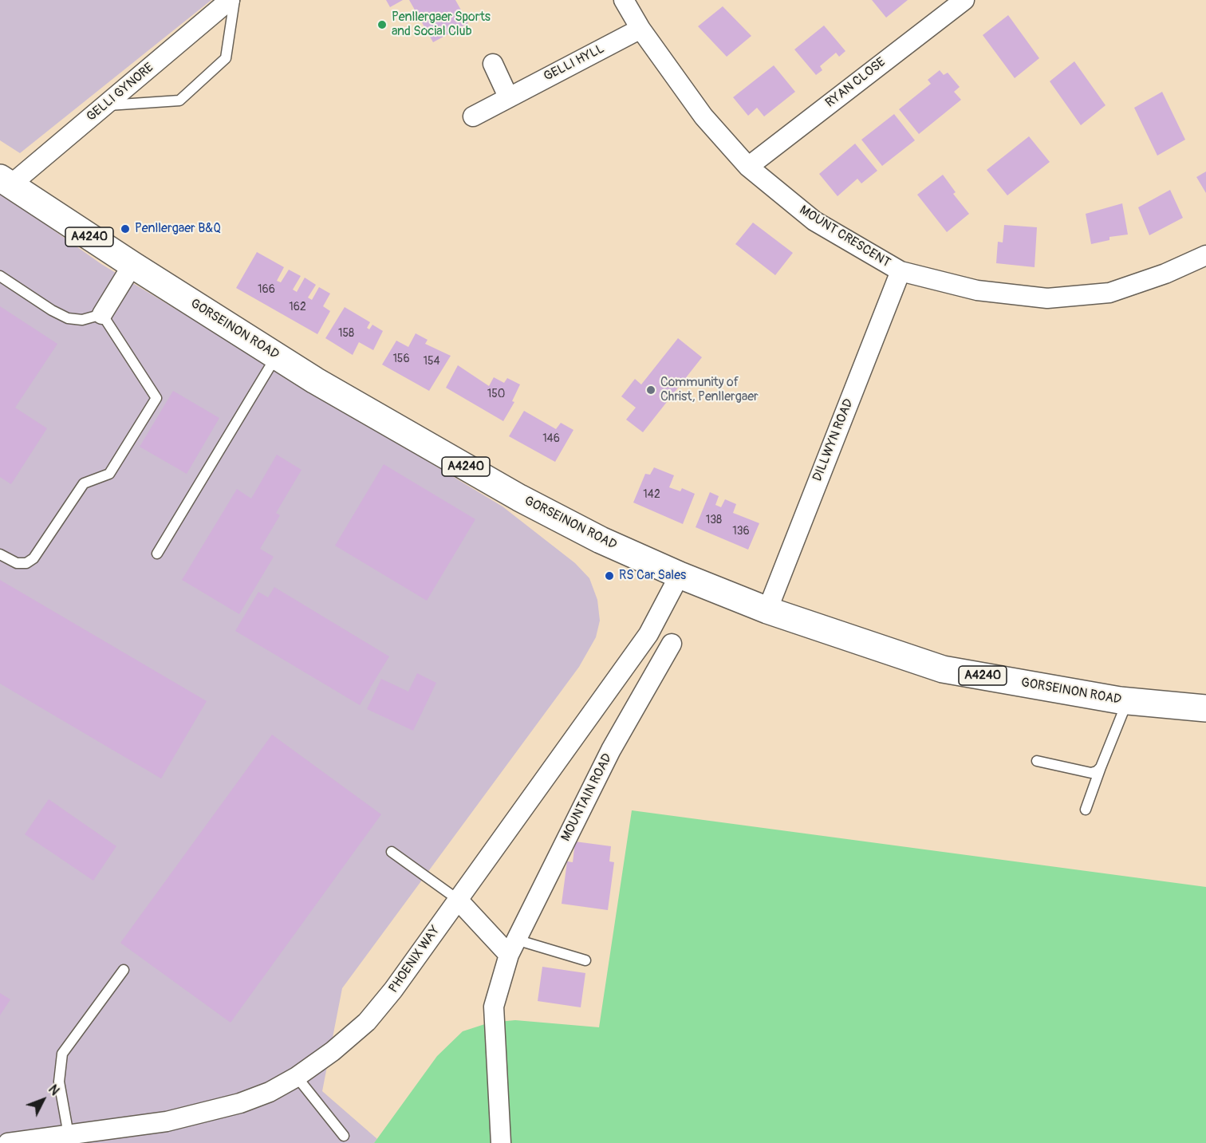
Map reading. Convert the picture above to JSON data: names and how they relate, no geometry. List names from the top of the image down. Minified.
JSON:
{"streets":{"main road":["A4240","GORSEINON ROAD"],"street":["GELLI HYLL","RYAN CLOSE","GELLI GYNORE","MOUNT CRESCENT","DILLWYN ROAD","MOUNTAIN ROAD","PHOENIX WAY"]},"crossings":[["GELLI HYLL","MOUNT CRESCENT"],["RYAN CLOSE","MOUNT CRESCENT"],["GELLI GYNORE","GORSEINON ROAD"],["MOUNT CRESCENT","DILLWYN ROAD"],["GORSEINON ROAD","DILLWYN ROAD"],["GORSEINON ROAD","PHOENIX WAY"]],"places":["Penllergaer Sports and Social Club","Penllergaer B&Q","Community of Christ, Penllergaer","RS Car Sales"],"house_numbers":["166","162","158","156","154","150","146","142","138","136"],"north":"top right"}
